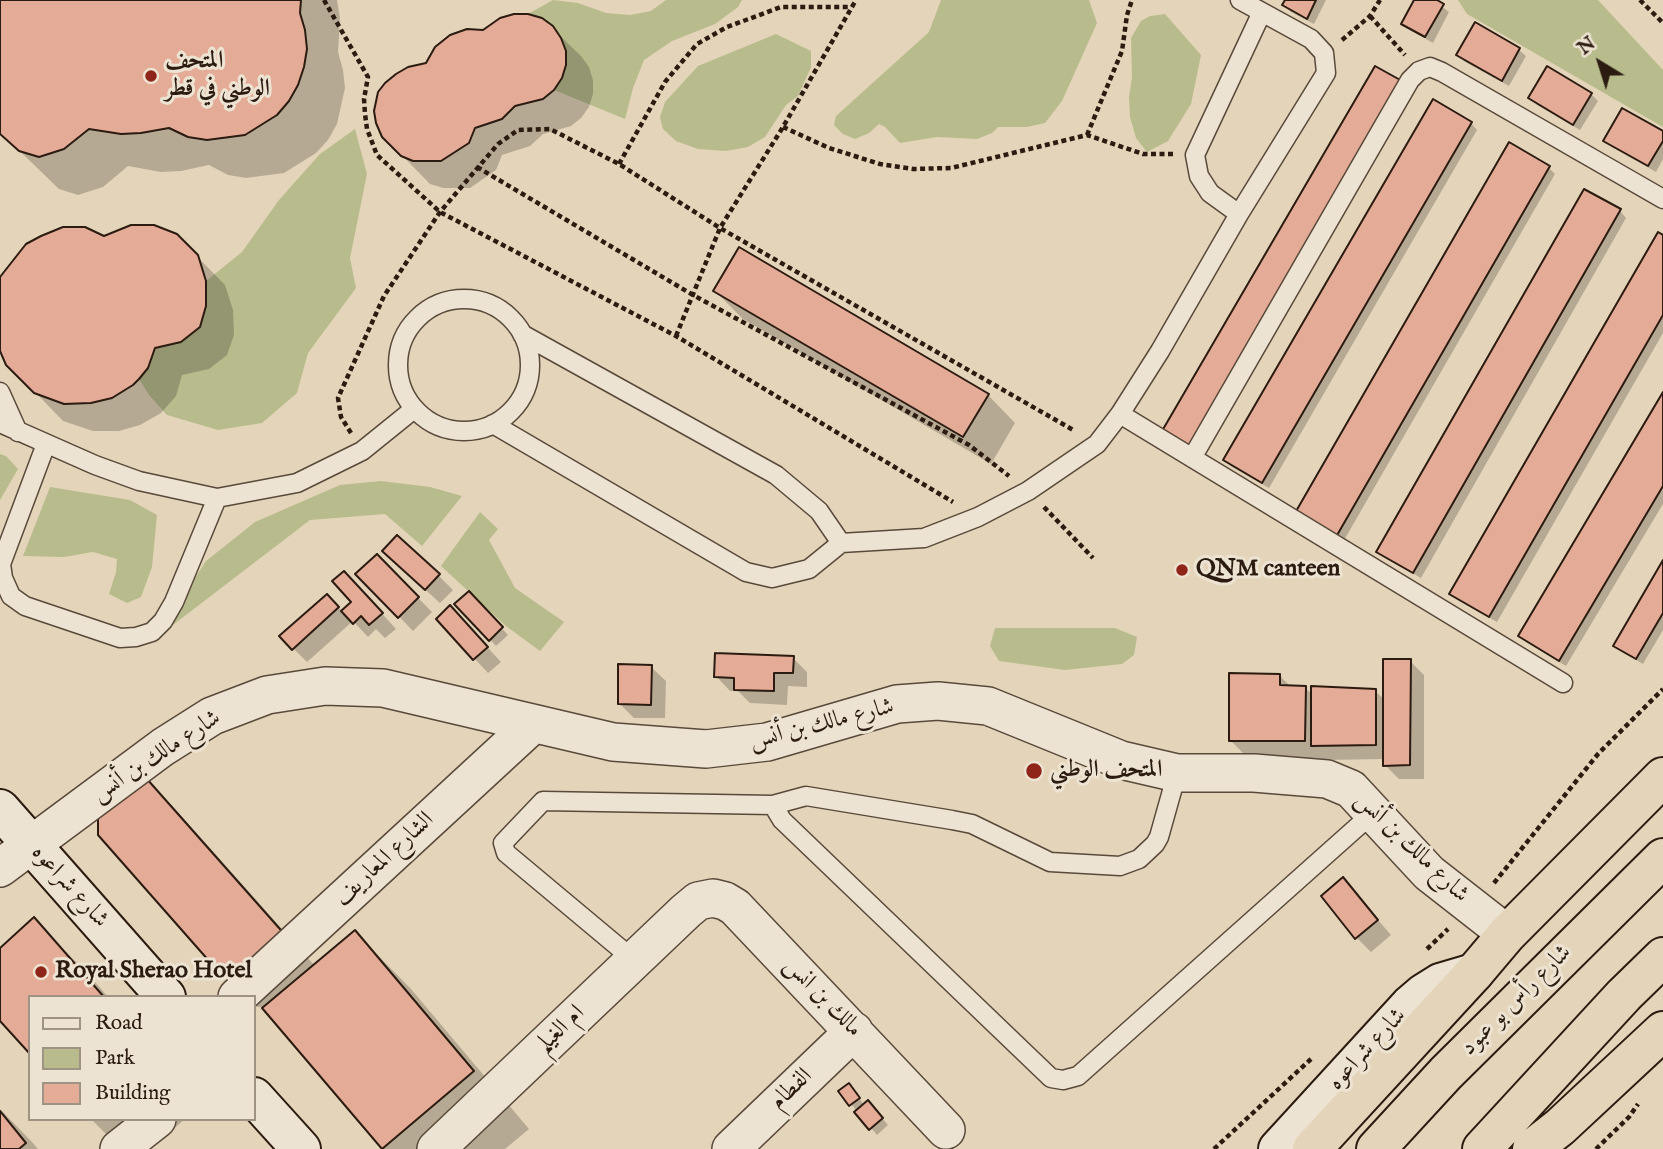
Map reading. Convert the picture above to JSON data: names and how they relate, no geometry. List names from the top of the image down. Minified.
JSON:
{"streets":{"highway":["شارع رأس بو عبود"],"street":["شارع مالك بن أنس","الشارع المعاريف","شارع شراعوه","مالك بن انس","ام الغيلم","الفطام"]},"crossings":[["شارع مالك بن أنس","الشارع المعاريف"],["شارع مالك بن أنس","شارع شراعوه"],["مالك بن انس","ام الغيلم"],["مالك بن انس","الفطام"]],"places":["المتحف الوطني في قطر","QNM canteen","المتحف الوطني","Royal Sherao Hotel"],"legend":["Road","Park","Building"],"north":"top left"}
